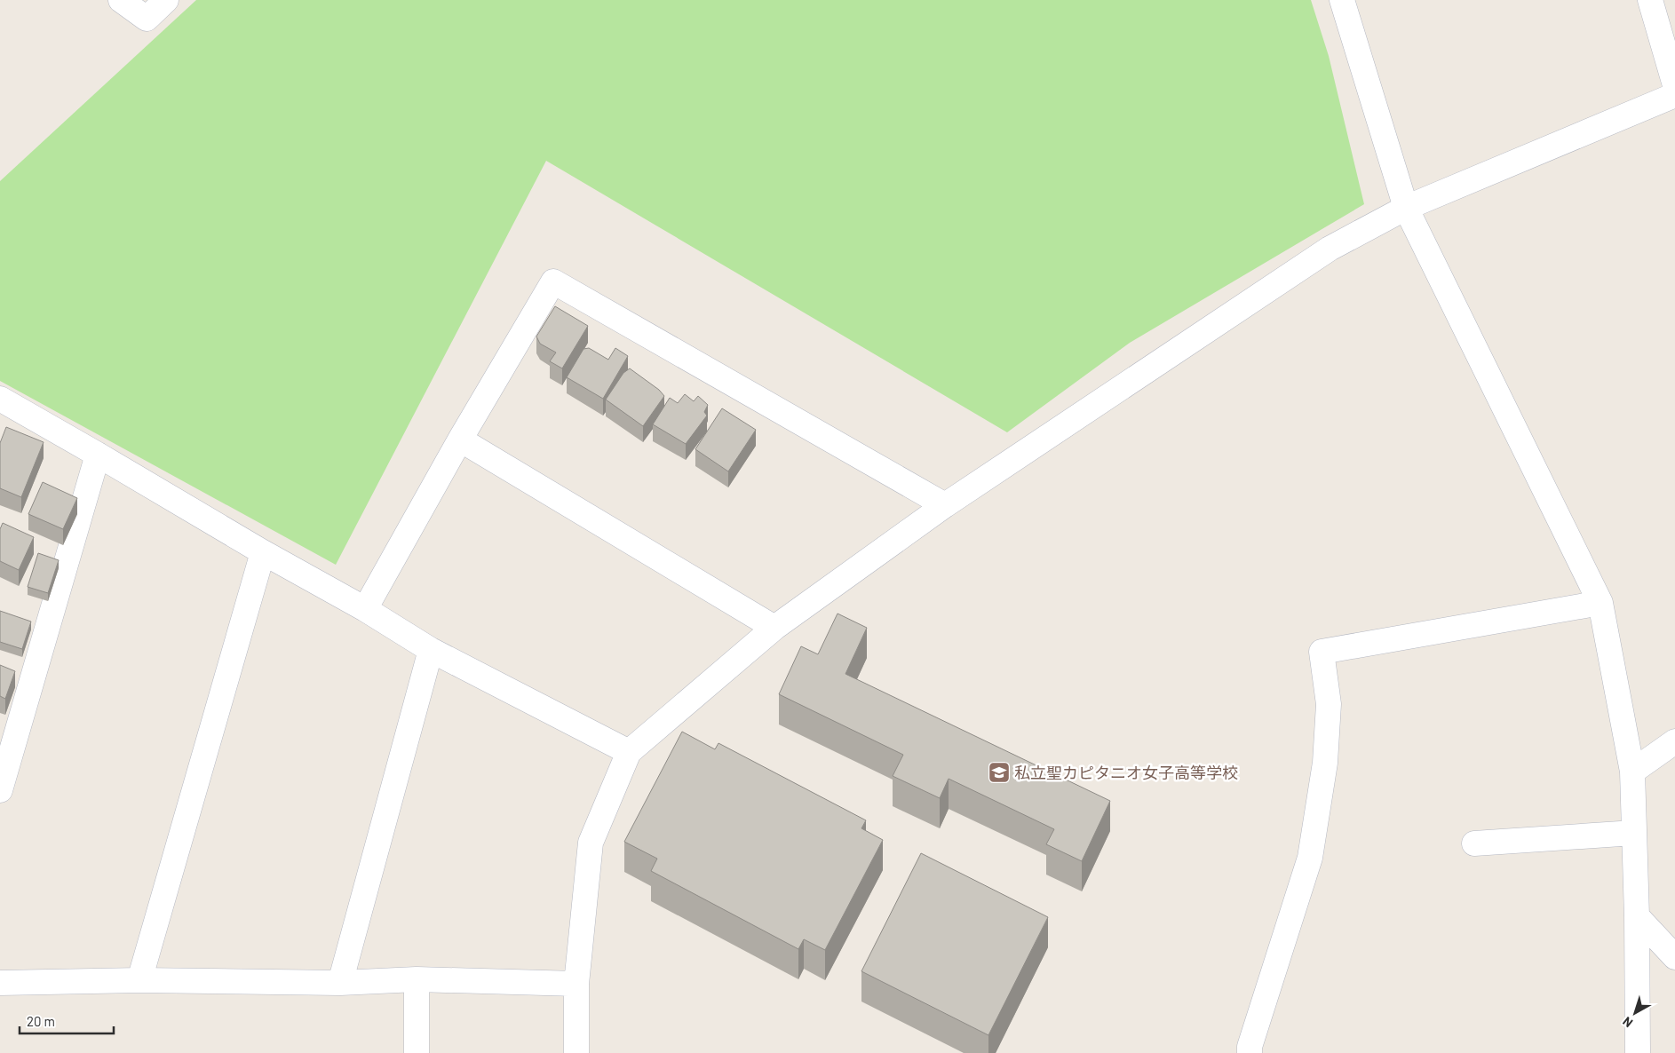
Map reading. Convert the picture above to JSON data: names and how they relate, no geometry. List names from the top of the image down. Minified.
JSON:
{"places":{"school or university":["私立聖カピタニオ女子高等学校"]},"scale_bar":"20 m","north":"bottom left"}
